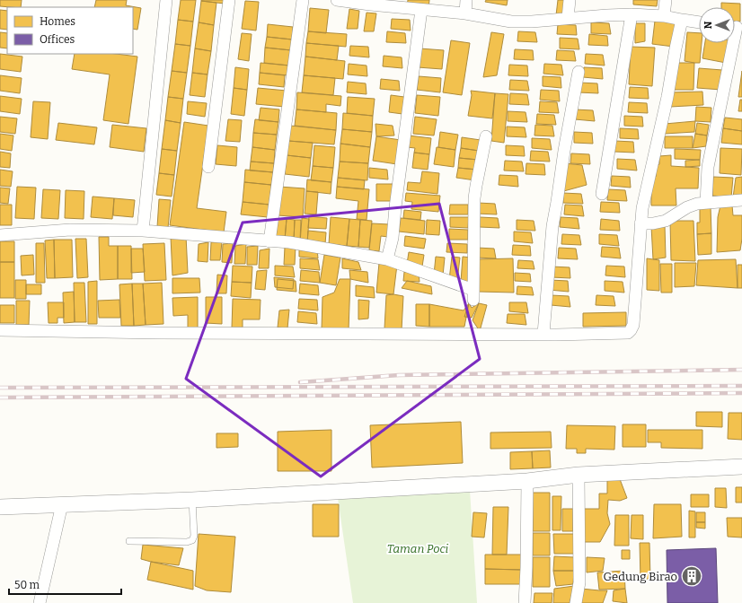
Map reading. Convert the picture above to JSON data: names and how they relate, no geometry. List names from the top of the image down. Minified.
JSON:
{"parks":["Taman Poci"],"places":{"building":["Gedung Birao"]},"legend":["Homes","Offices"],"scale_bar":"50 m","north":"left"}
